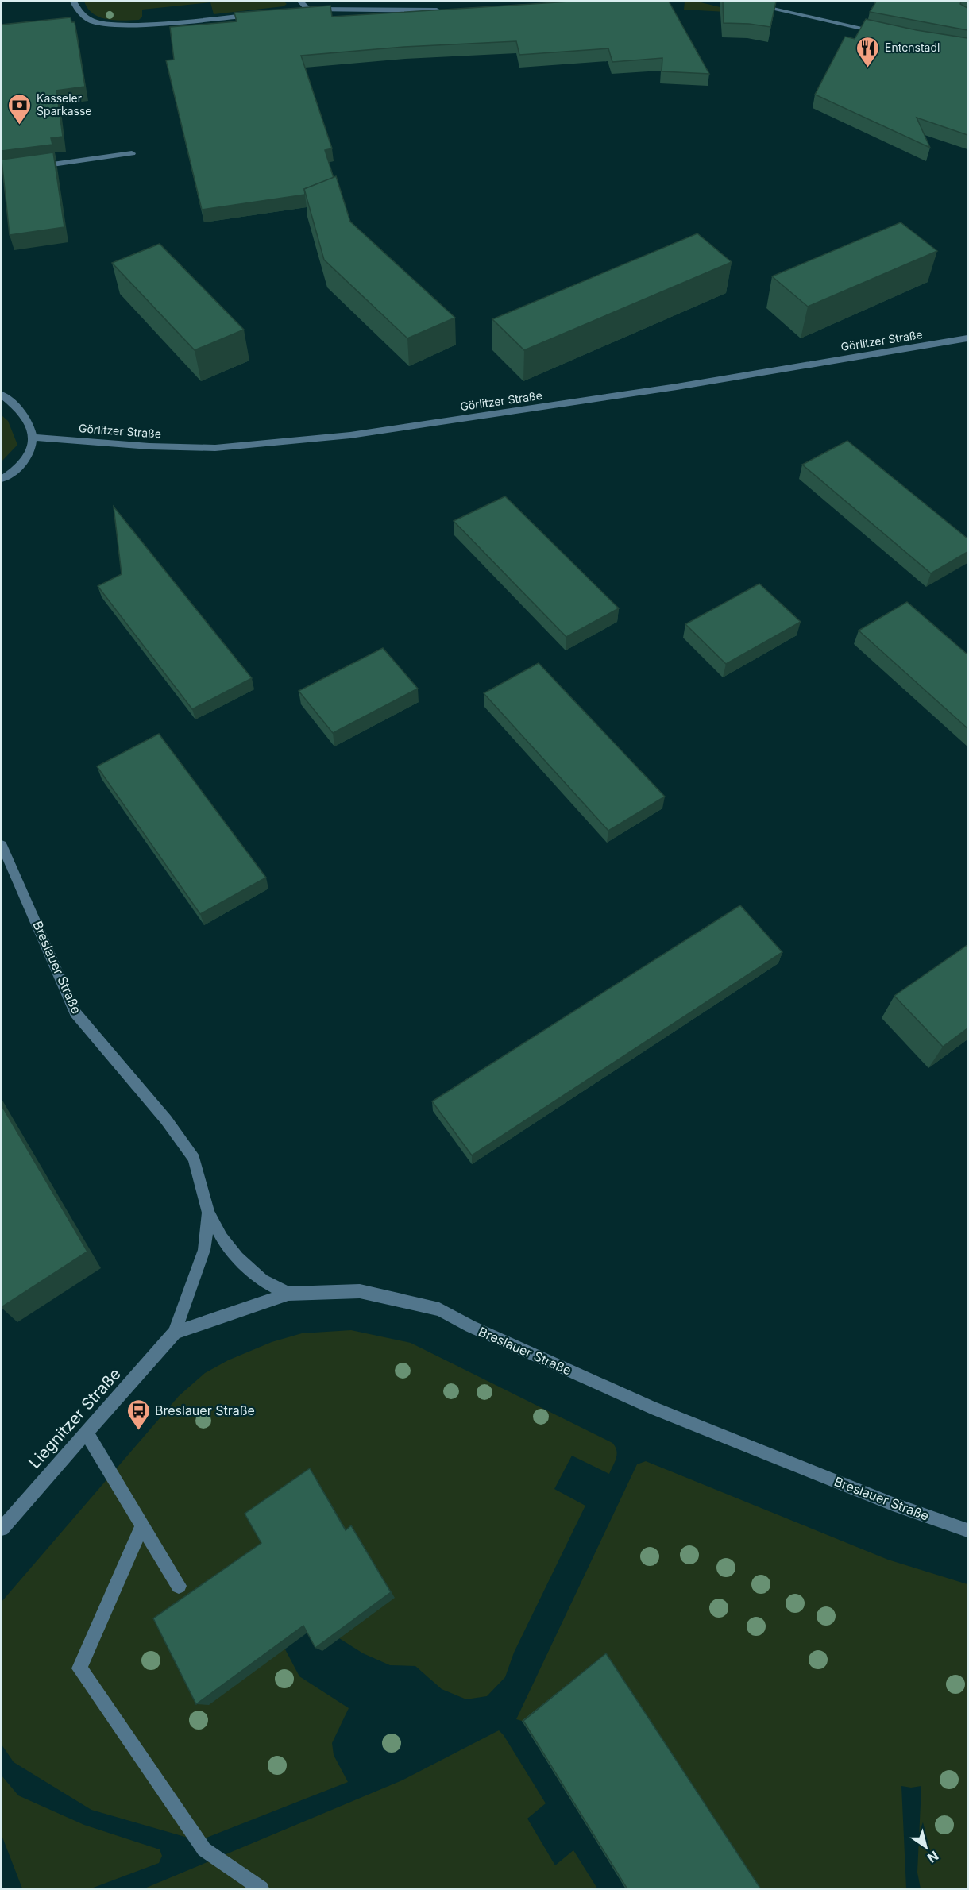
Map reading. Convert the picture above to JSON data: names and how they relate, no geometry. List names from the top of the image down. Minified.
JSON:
{"streets":{"street":["Görlitzer Straße","Breslauer Straße","Liegnitzer Straße"]},"crossings":[["Breslauer Straße","Liegnitzer Straße"]],"places":{"restaurant":["Entenstadl"],"bank":["Kasseler Sparkasse"],"bus stop":["Breslauer Straße"]},"north":"bottom right"}
